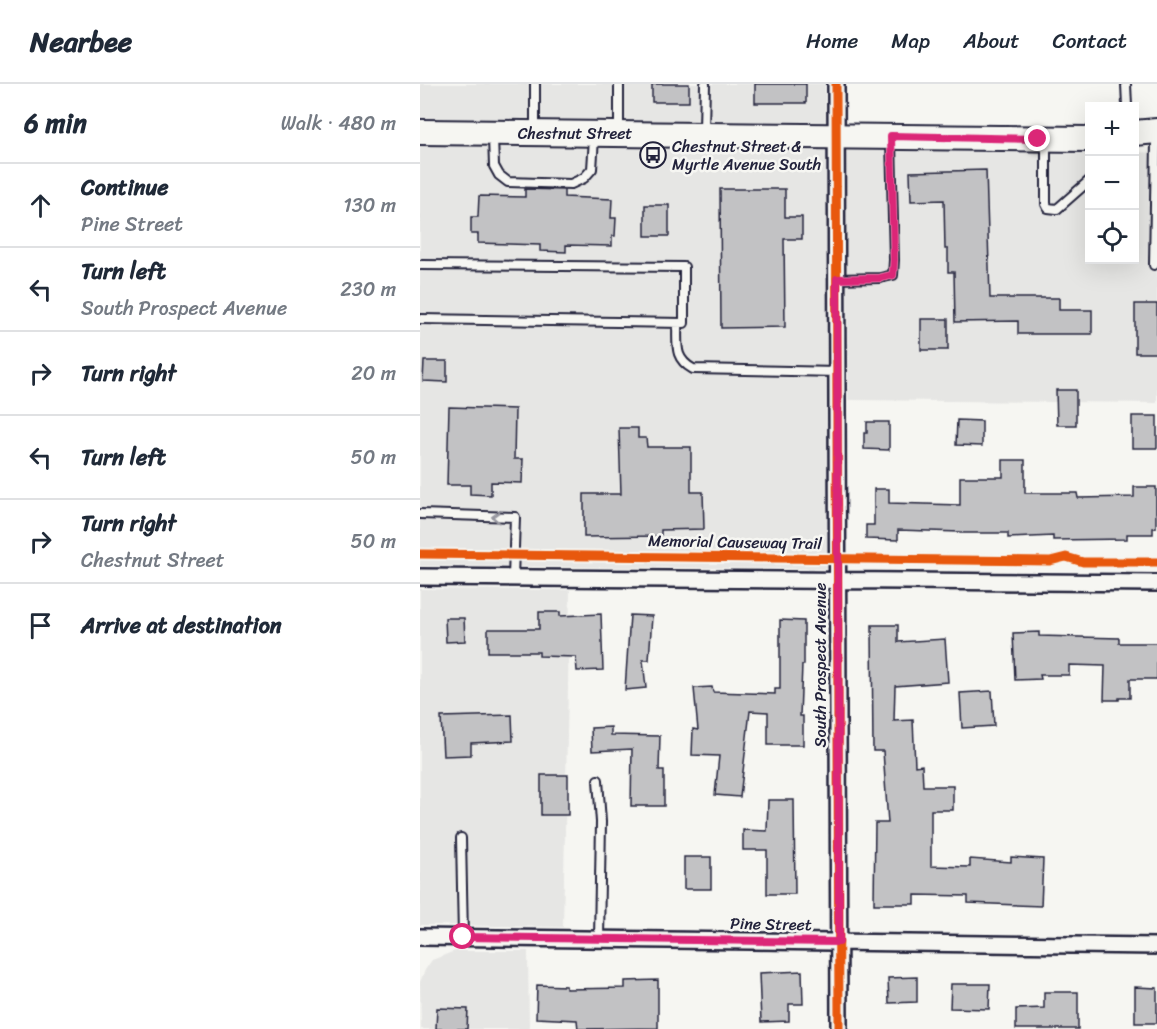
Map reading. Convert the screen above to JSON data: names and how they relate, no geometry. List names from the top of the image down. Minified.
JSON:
{"streets":{"main road":["Chestnut Street"],"street":["South Prospect Avenue","Pine Street"],"cycle path":["Memorial Causeway Trail"]},"crossings":[["Chestnut Street","South Prospect Avenue"],["South Prospect Avenue","Pine Street"]],"places":{"bus stop":["Chestnut Street & Myrtle Avenue South"]},"page":{"header":"Nearbee","nav":["Home","Map","About","Contact"],"heading":["6 min","Walk · 480 m"],"map_buttons":["+","−"],"list":[["Continue","Pine Street","130 m"],["Turn left","South Prospect Avenue","230 m"],["Turn right","20 m"],["Turn left","50 m"],["Turn right","Chestnut Street","50 m"],"Arrive at destination"]}}
